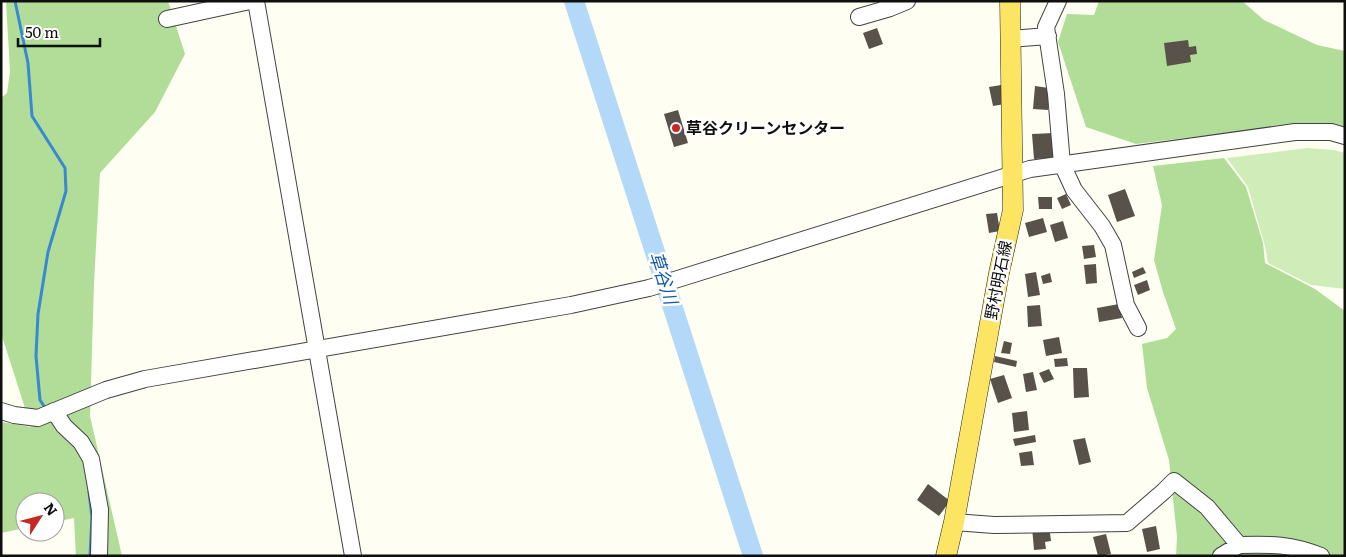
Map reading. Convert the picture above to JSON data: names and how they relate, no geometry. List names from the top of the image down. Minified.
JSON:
{"streets":{"main road":["野村明石線"]},"water":["草谷川"],"places":["草谷クリーンセンター"],"scale_bar":"50 m","north":"top right"}
